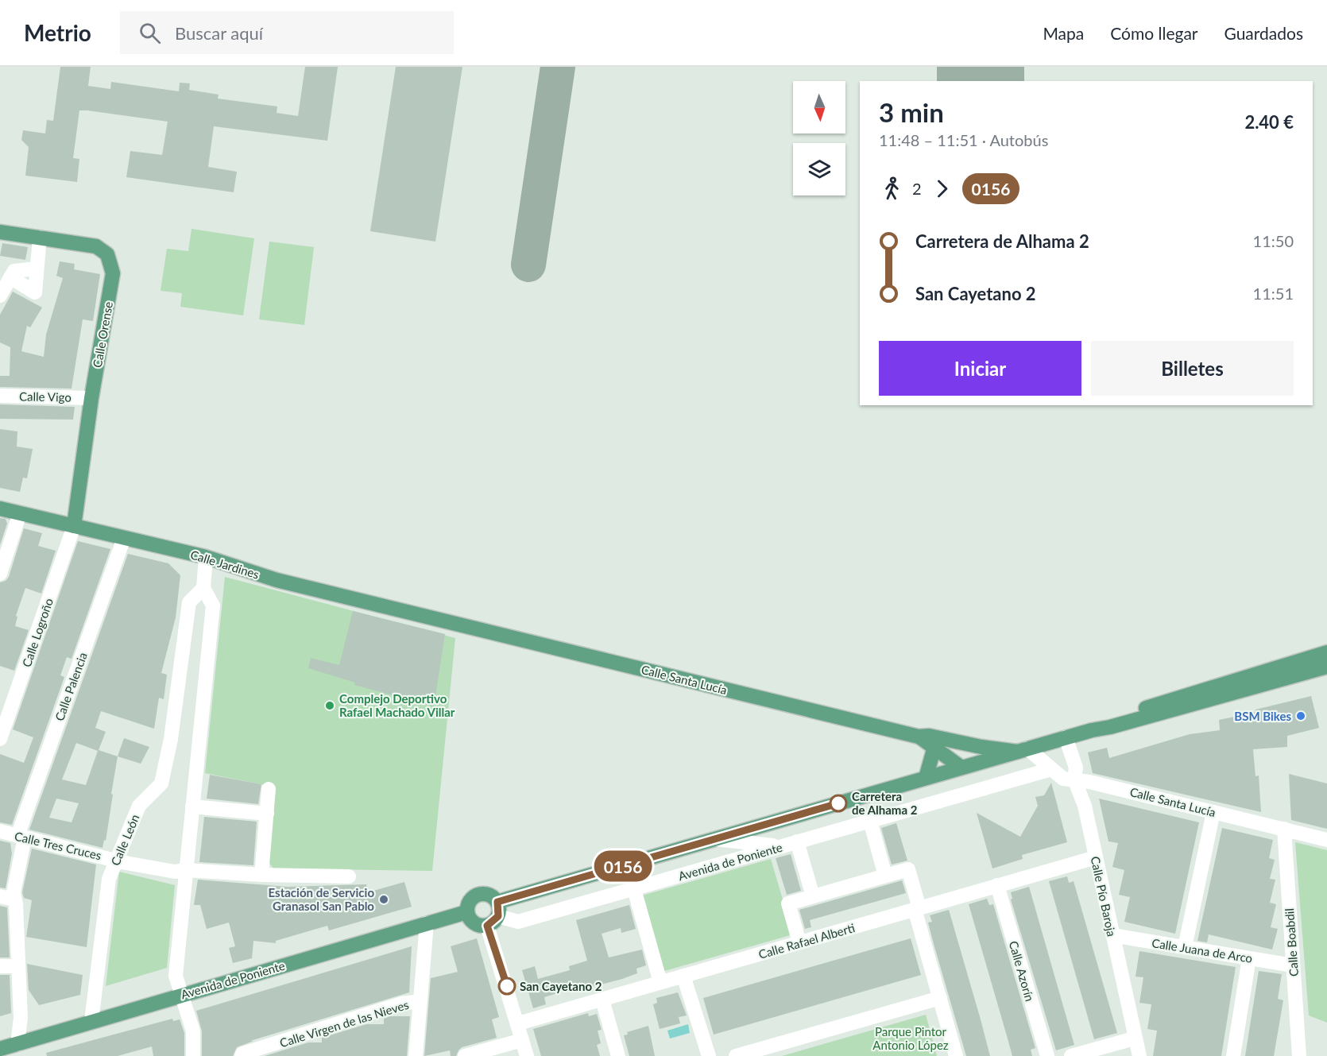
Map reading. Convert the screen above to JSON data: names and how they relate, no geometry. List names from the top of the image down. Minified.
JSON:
{"streets":{"main road":["Calle Orense","Calle Jardines","Calle Santa Lucía","Avenida de Poniente"],"street":["Calle Vigo","Calle Logroño","Calle Palencia","Calle León","Calle Tres Cruces","Calle Pío Baroja","Calle Rafael Alberti","Calle Boabdil","Calle Juana de Arco","Calle Azorín","Calle Virgen de las Nieves"]},"crossings":[["Calle Orense","Calle Vigo"],["Calle Orense","Calle Jardines"],["Calle Orense","Calle Logroño"],["Calle Jardines","Calle Logroño"],["Calle Jardines","Calle Santa Lucía"],["Calle Jardines","Calle Palencia"],["Calle Santa Lucía","Avenida de Poniente"],["Calle Santa Lucía","Calle Pío Baroja"],["Calle Santa Lucía","Calle Boabdil"],["Calle Palencia","Calle Tres Cruces"],["Calle Palencia","Avenida de Poniente"],["Calle León","Calle Tres Cruces"],["Calle León","Avenida de Poniente"],["Calle Pío Baroja","Calle Rafael Alberti"],["Calle Pío Baroja","Calle Juana de Arco"],["Calle Rafael Alberti","Calle Azorín"],["Calle Boabdil","Calle Juana de Arco"]],"parks":["Parque Pintor Antonio López"],"places":["Complejo Deportivo Rafael Machado Villar","BSM Bikes","Carretera de Alhama 2","Estación de Servicio Granasol San Pablo","San Cayetano 2"],"lines":["bus line 0156"],"north":"bottom","page":{"header":"Metrio","search":"Buscar aquí","nav":["Mapa","Cómo llegar","Guardados"],"on_map":"0156","heading":["3 min","11:48 – 11:51 · Autobús","2.40 €"],"legs":["2","0156"],"list":[{"name":"Carretera de Alhama 2","value":"11:50"},{"name":"San Cayetano 2","value":"11:51"}],"buttons":["Iniciar","Billetes"]}}
